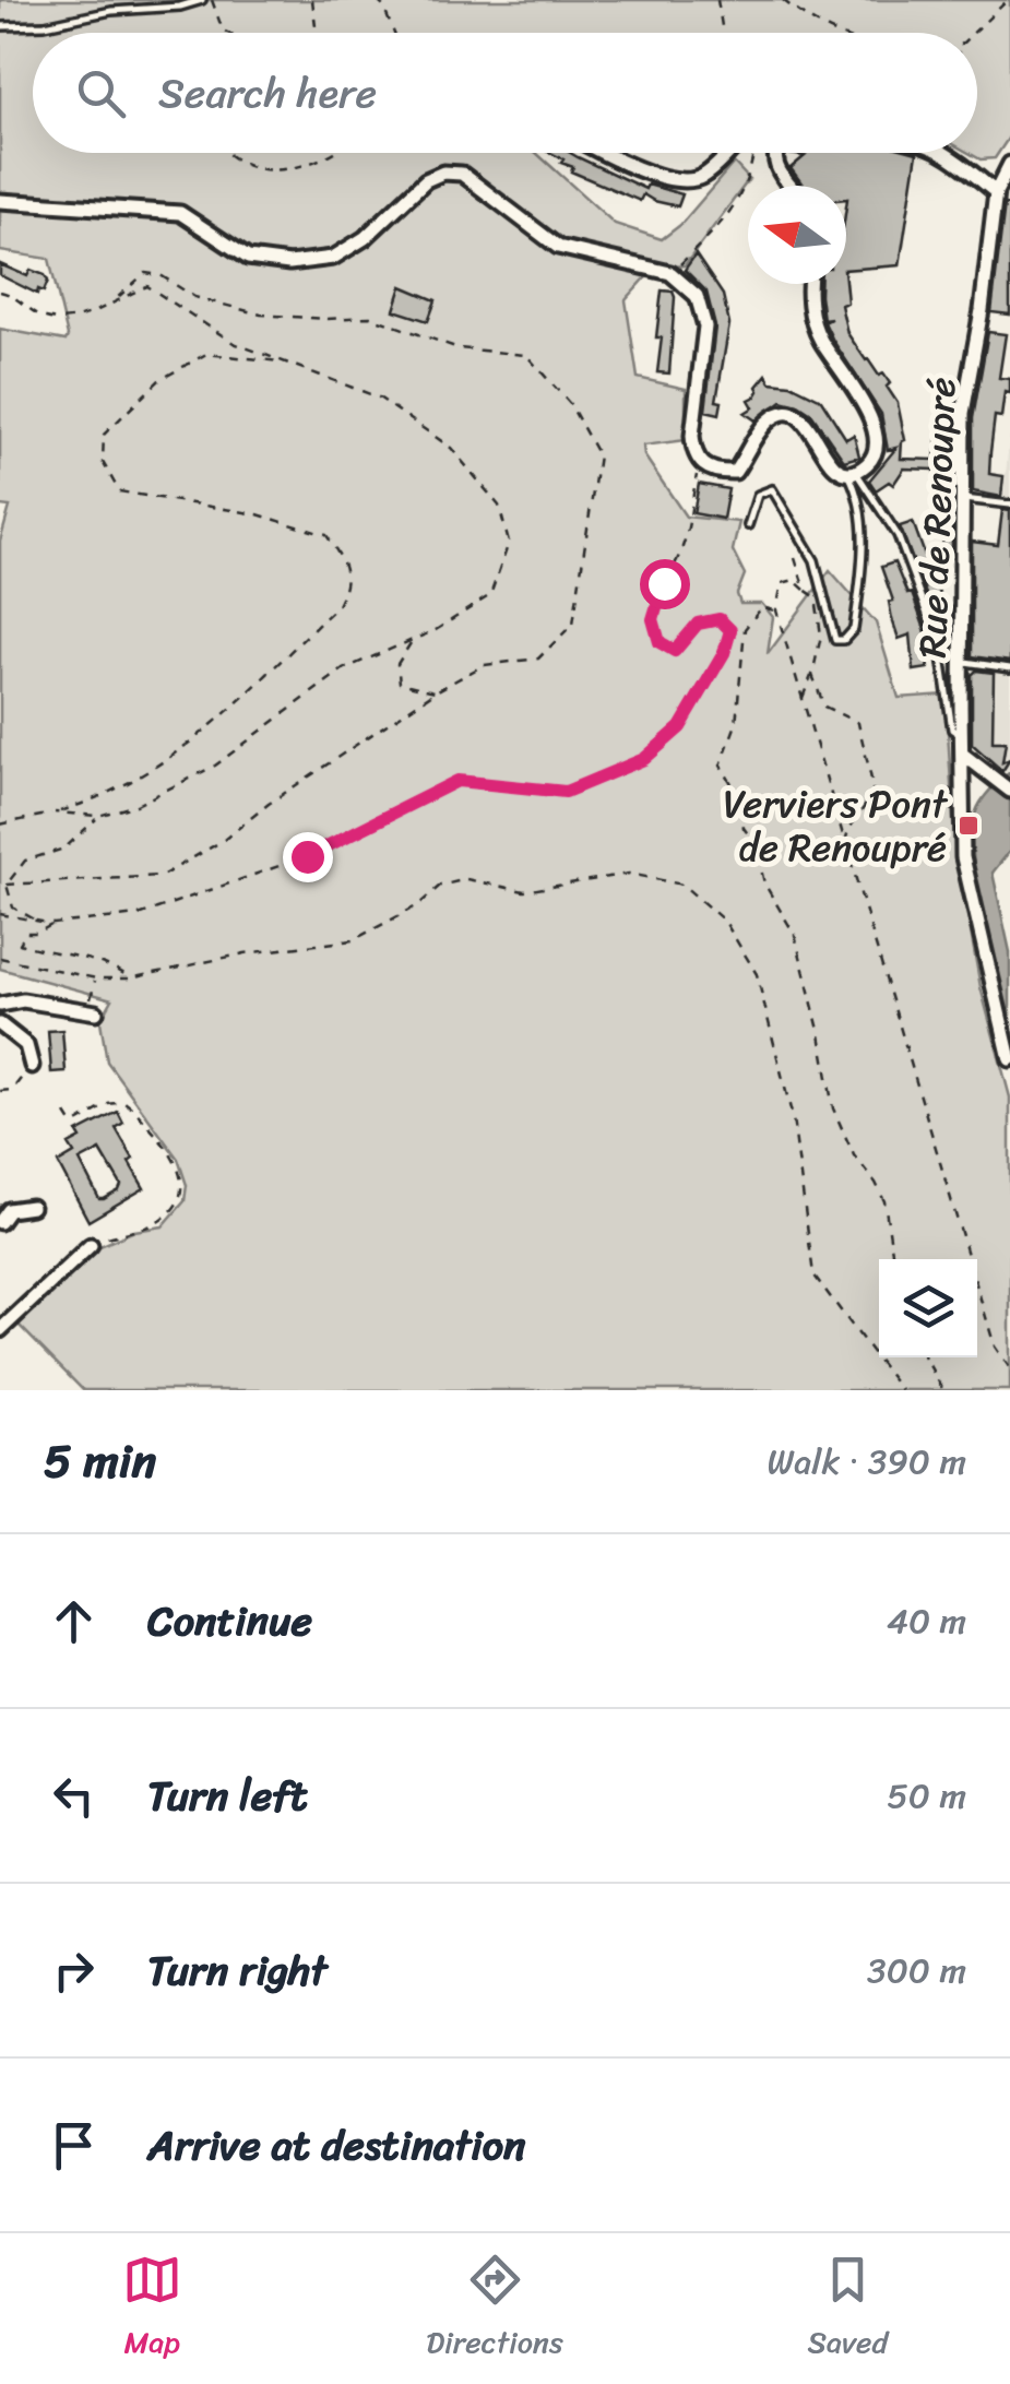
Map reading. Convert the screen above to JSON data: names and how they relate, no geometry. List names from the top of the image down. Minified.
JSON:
{"streets":{"street":["Rue de Renoupré"]},"places":{"transit":["Verviers Pont de Renoupré"]},"north":"left","page":{"search":"Search here","heading":["5 min","Walk · 390 m"],"list":[["Continue","40 m"],["Turn left","50 m"],["Turn right","300 m"],"Arrive at destination"],"nav":["Map","Directions","Saved"]}}
